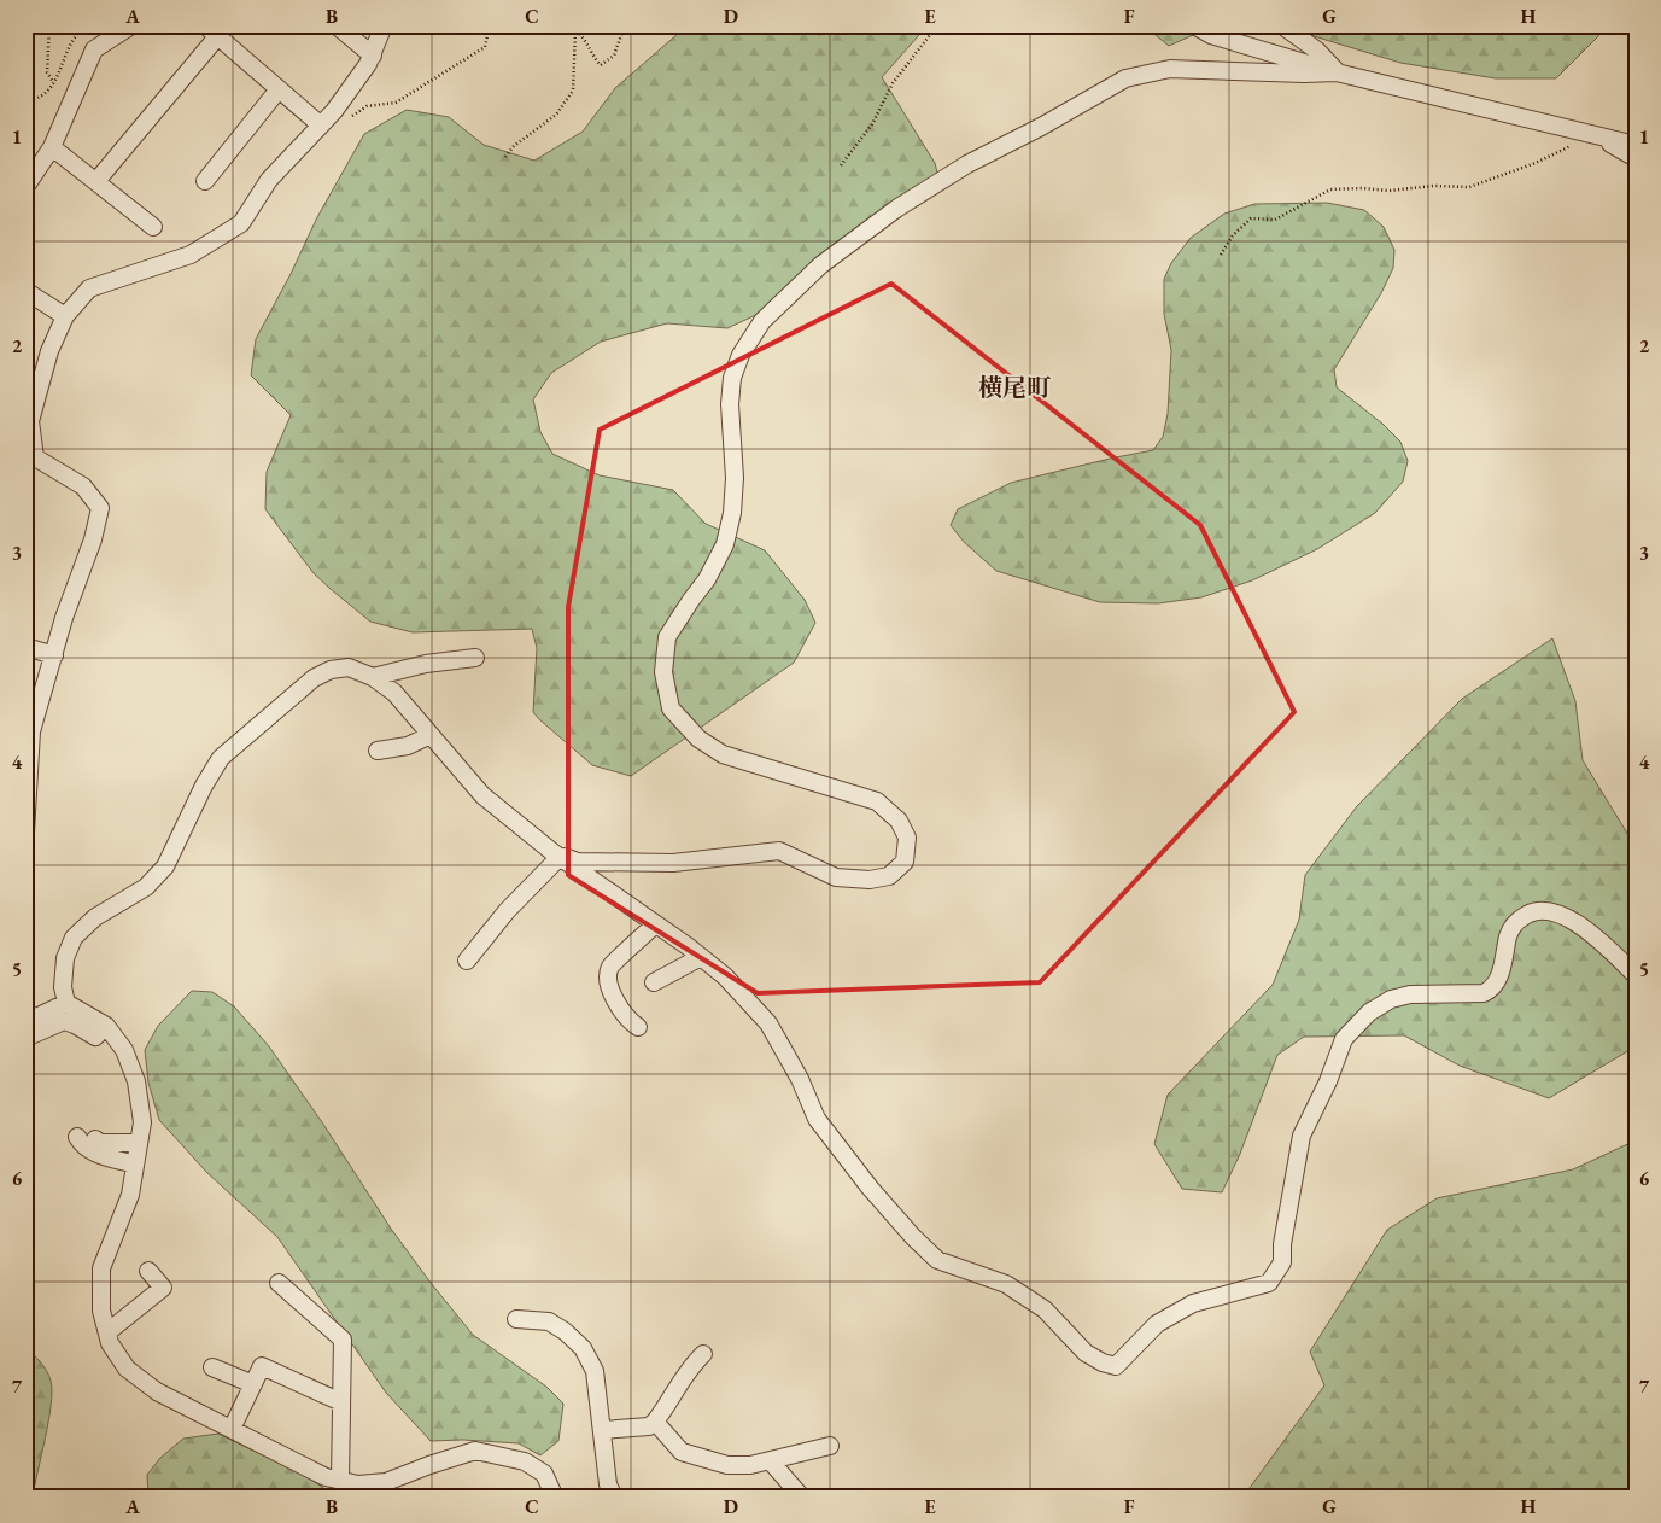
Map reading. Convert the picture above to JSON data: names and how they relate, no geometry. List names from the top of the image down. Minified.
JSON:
{"districts":["横尾町"],"grid":{"columns":["A","B","C","D","E","F","G","H"],"rows":["1","2","3","4","5","6","7"]}}
